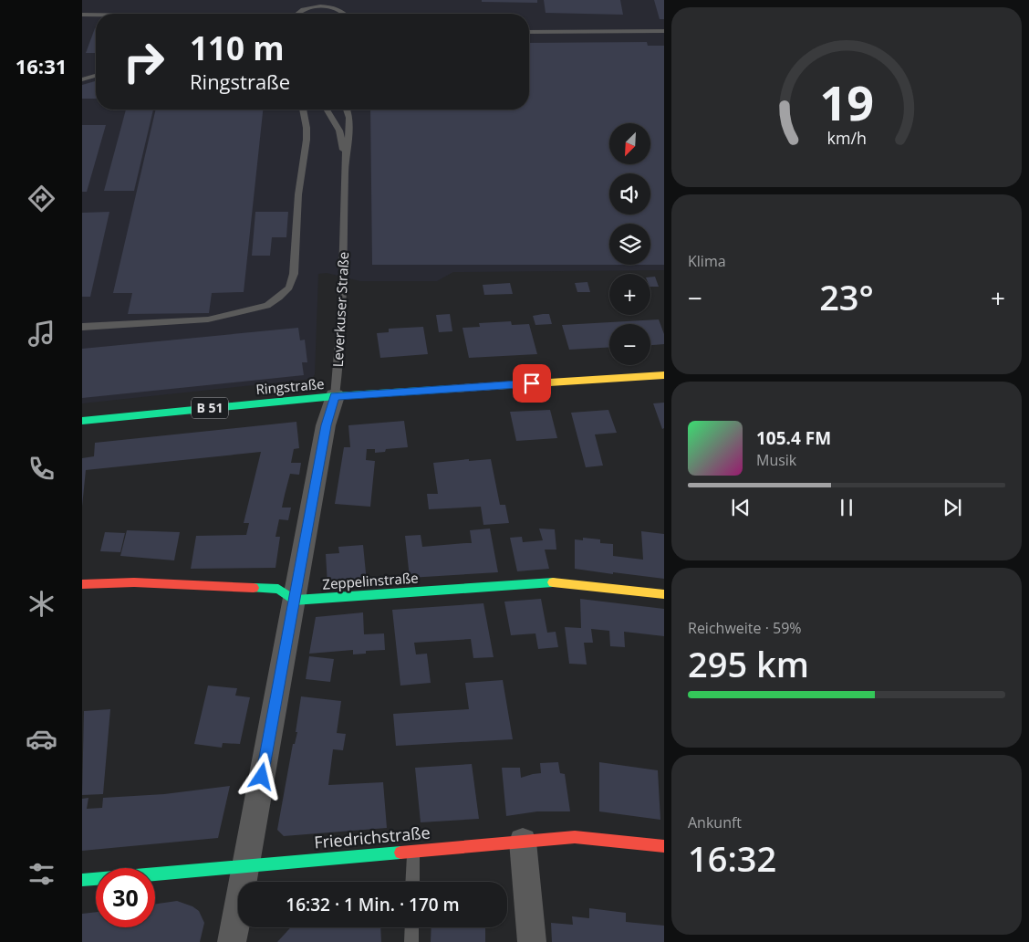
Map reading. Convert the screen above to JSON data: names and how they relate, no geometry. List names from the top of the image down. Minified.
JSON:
{"streets":{"street":["Leverkuser Straße","Ringstraße","B 51","Zeppelinstraße","Friedrichstraße"]},"crossings":[["Leverkuser Straße","Ringstraße"],["Leverkuser Straße","Zeppelinstraße"],["Leverkuser Straße","Friedrichstraße"]],"north":"bottom left","page":{"tabs":"16:31","turn":["110 m","Ringstraße"],"map_buttons":["+","−"],"tile":["Klima",["Reichweite · 59%","295 km"],["Ankunft","16:32"]],"heat":["−","23°","+"],"song":["105.4 FM","Musik"],"limit":"30","trip":"16:32 · 1 Min. · 170 m","gauge":["19","km/h"]}}
